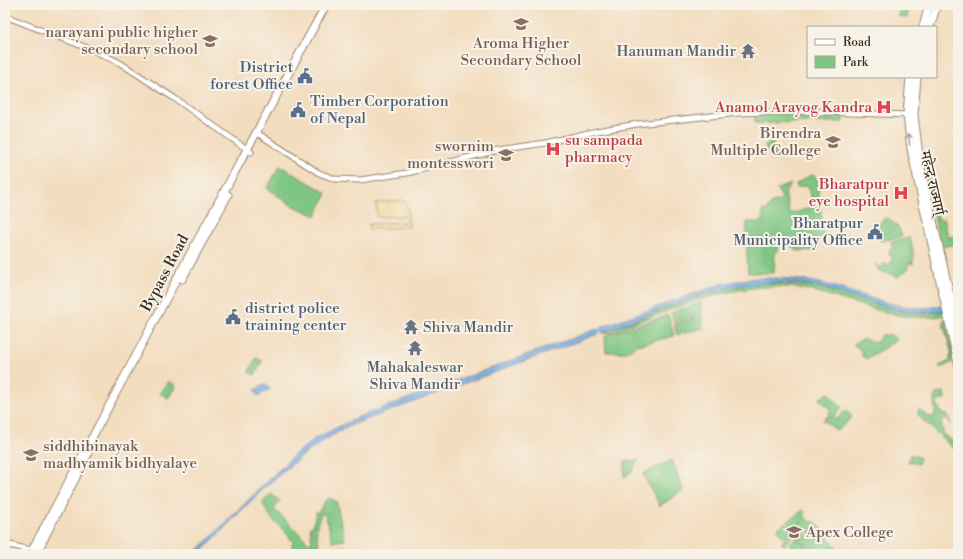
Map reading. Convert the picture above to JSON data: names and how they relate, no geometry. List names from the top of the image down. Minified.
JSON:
{"streets":{"highway":["महेन्द्र राज्मार्ग्","Bypass Road"]},"places":{"school or university":["Aroma Higher Secondary School","narayani public higher secondary school","Birendra Multiple College","swornim montesswori","siddhibinayak madhyamik bidhyalaye","Apex College"],"temple":["Hanuman Mandir","Shiva Mandir","Mahakaleswar Shiva Mandir"],"public building":["District forest Office","Timber Corporation of Nepal","Bharatpur Municipality Office","district police training center"],"hospital":["Anamol Arayog Kandra","su sampada pharmacy","Bharatpur eye hospital"]},"legend":["Road","Park"]}
